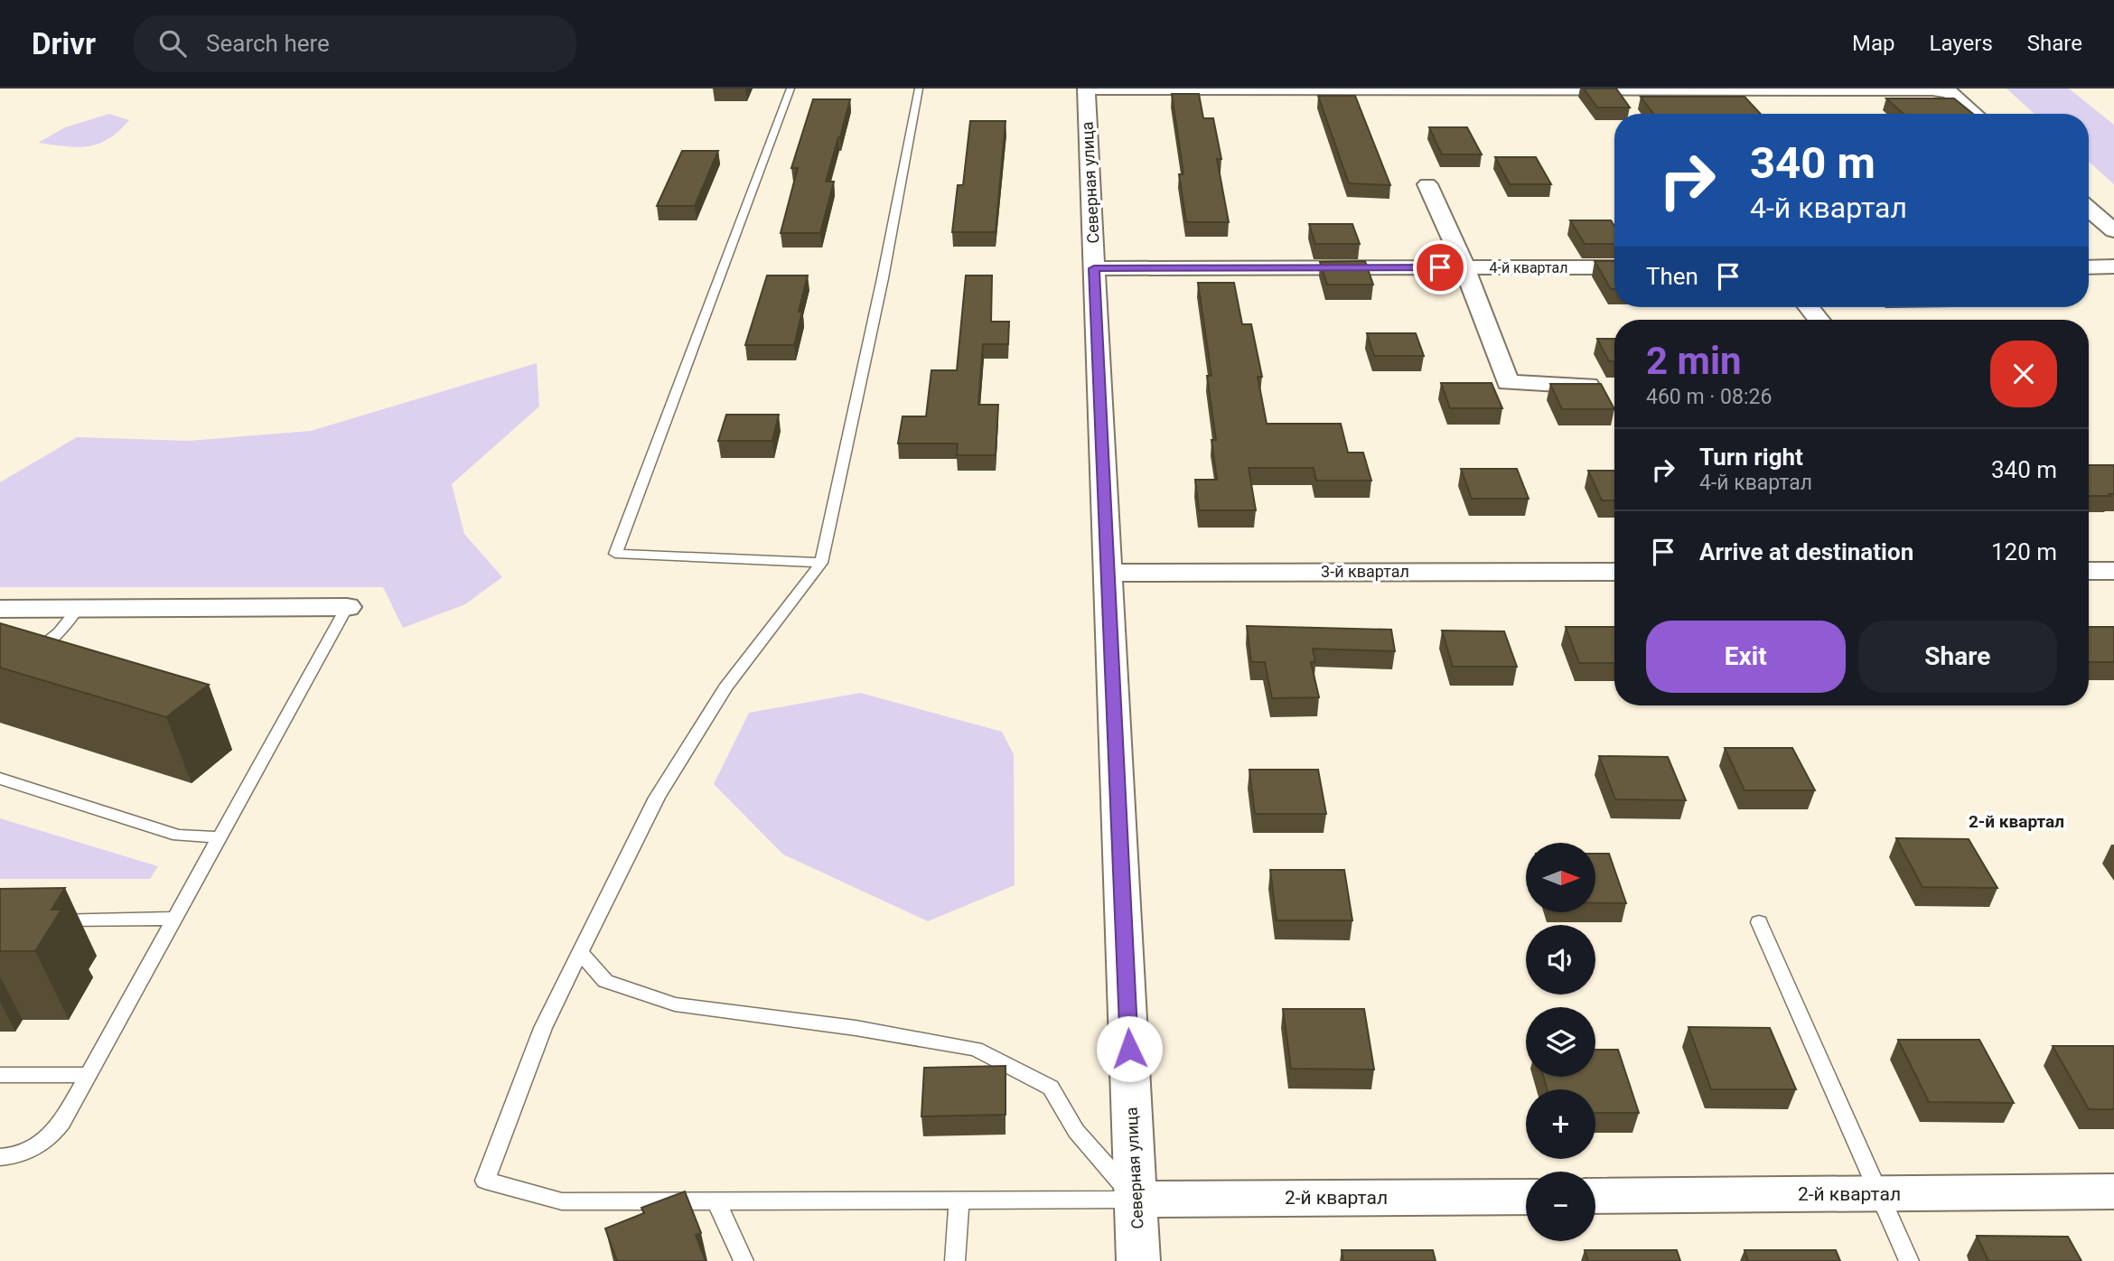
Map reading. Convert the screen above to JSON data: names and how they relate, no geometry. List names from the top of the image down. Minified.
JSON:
{"streets":{"street":["Северная улица","4-й квартал","3-й квартал","2-й квартал"]},"crossings":[["Северная улица","4-й квартал"],["Северная улица","3-й квартал"],["Северная улица","2-й квартал"]],"districts":["2-й квартал"],"north":"right","page":{"header":"Drivr","search":"Search here","nav":["Map","Layers","Share"],"turn":["340 m","4-й квартал"],"then":"Then","heading":["2 min","460 m · 08:26"],"list":[{"name":"Turn right","note":"4-й квартал","value":"340 m"},{"name":"Arrive at destination","value":"120 m"}],"buttons":["Exit","Share"],"map_buttons":["+","−"]}}
